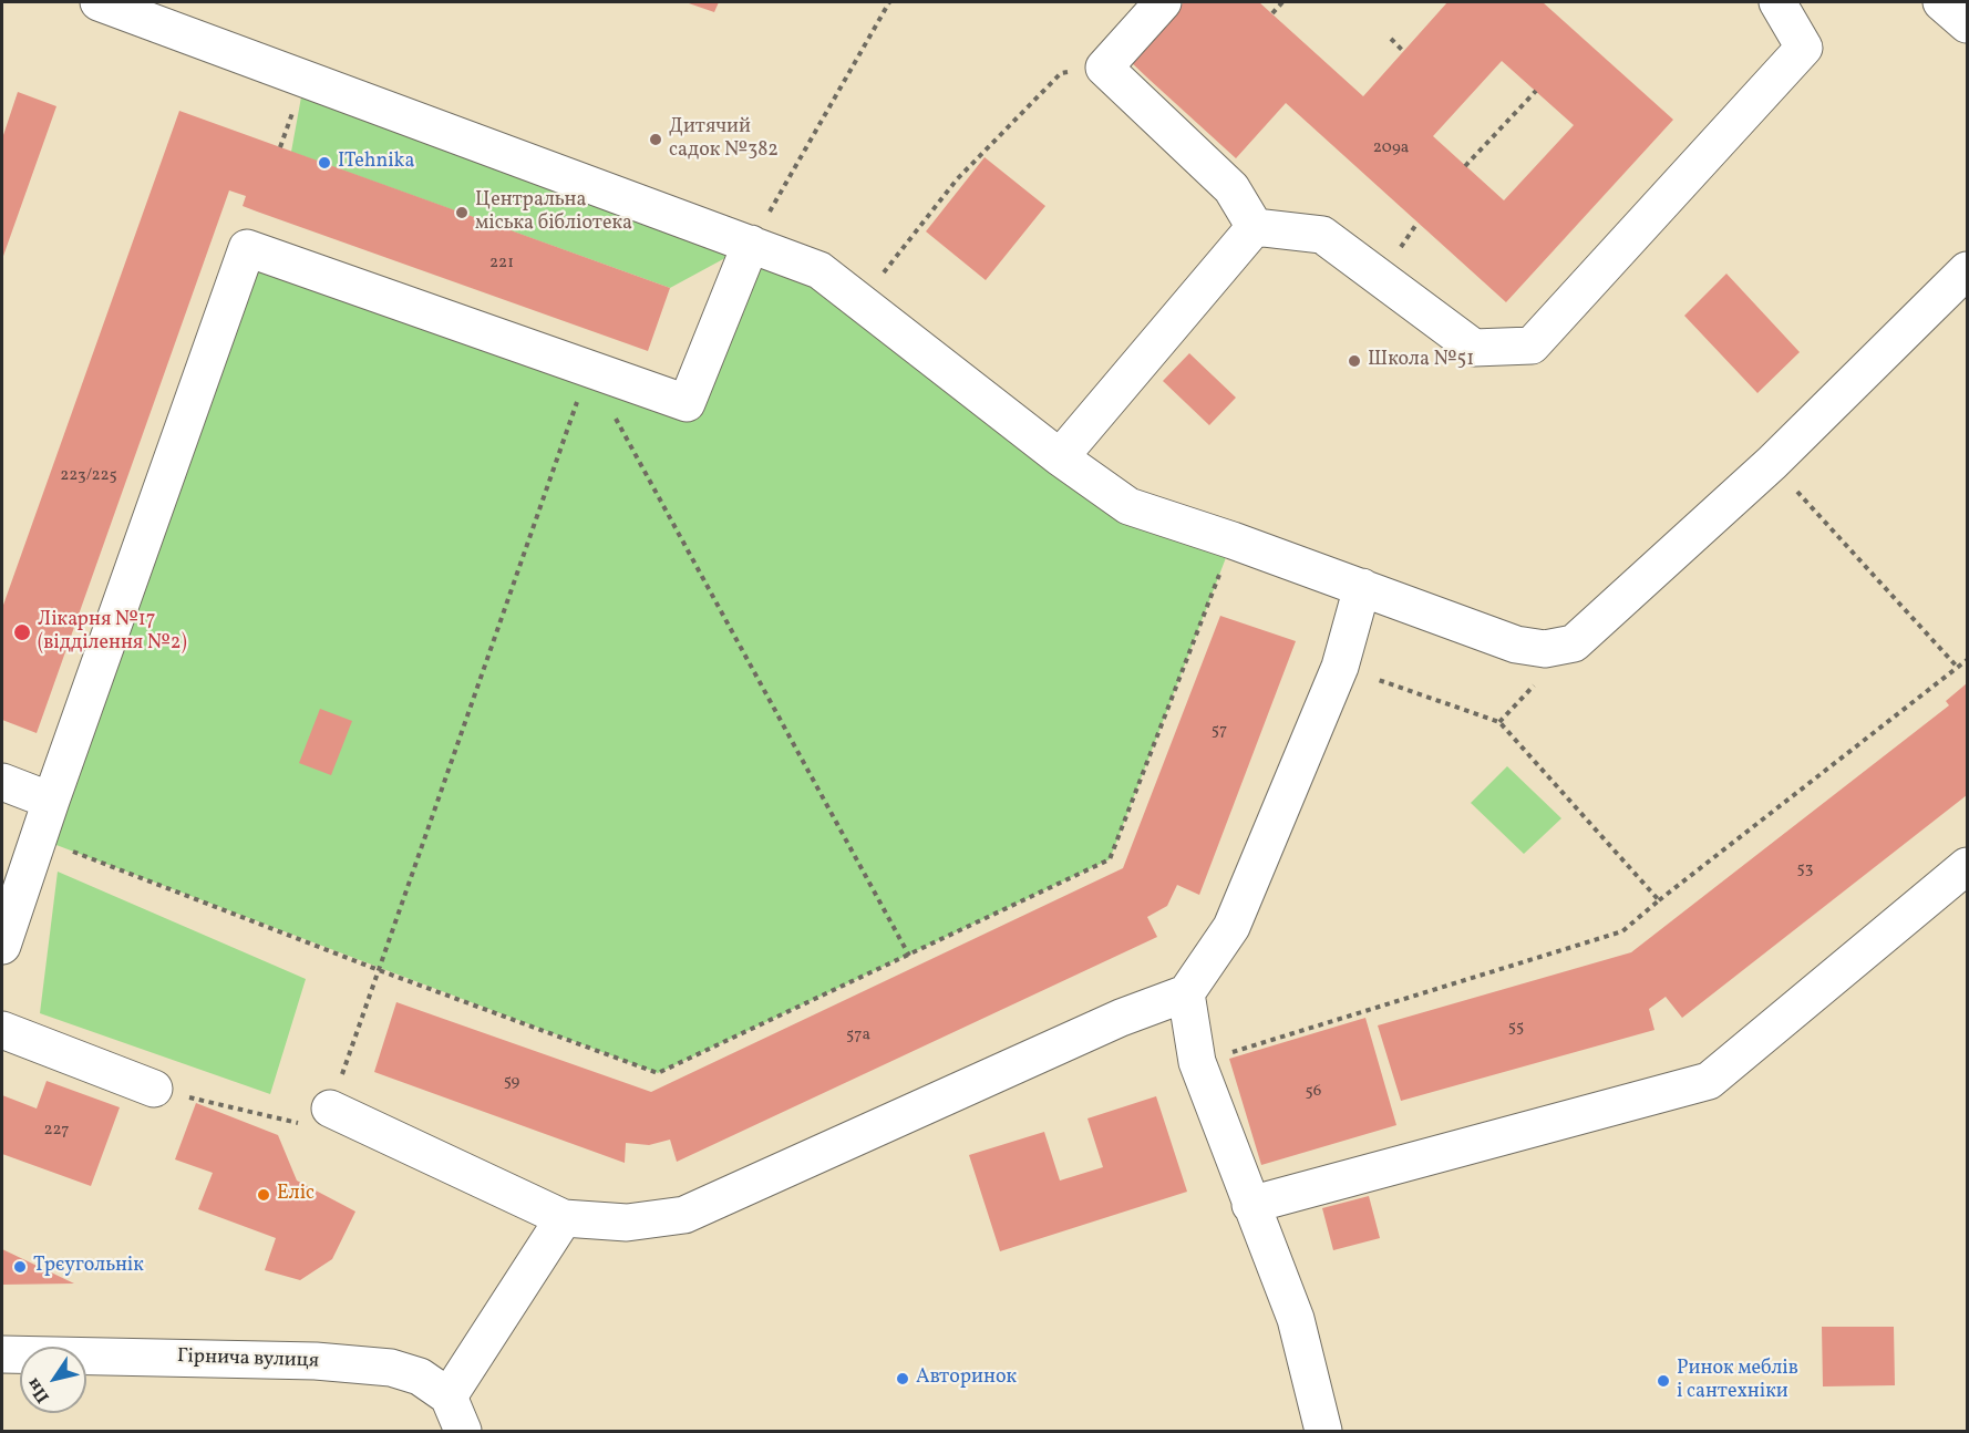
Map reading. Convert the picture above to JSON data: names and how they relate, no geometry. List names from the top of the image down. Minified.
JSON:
{"streets":{"main road":["Гірнича вулиця"]},"places":["Дитячий садок №382","ITehnika","Центральна міська бібліотека","Школа №51","Лікарня №17 (відділення №2)","Еліс","Трєугольнік","Авторинок","Ринок меблів і сантехніки"],"house_numbers":["209а","221","223/225","57","53","55","57а","59","56","227"],"north":"bottom left"}
